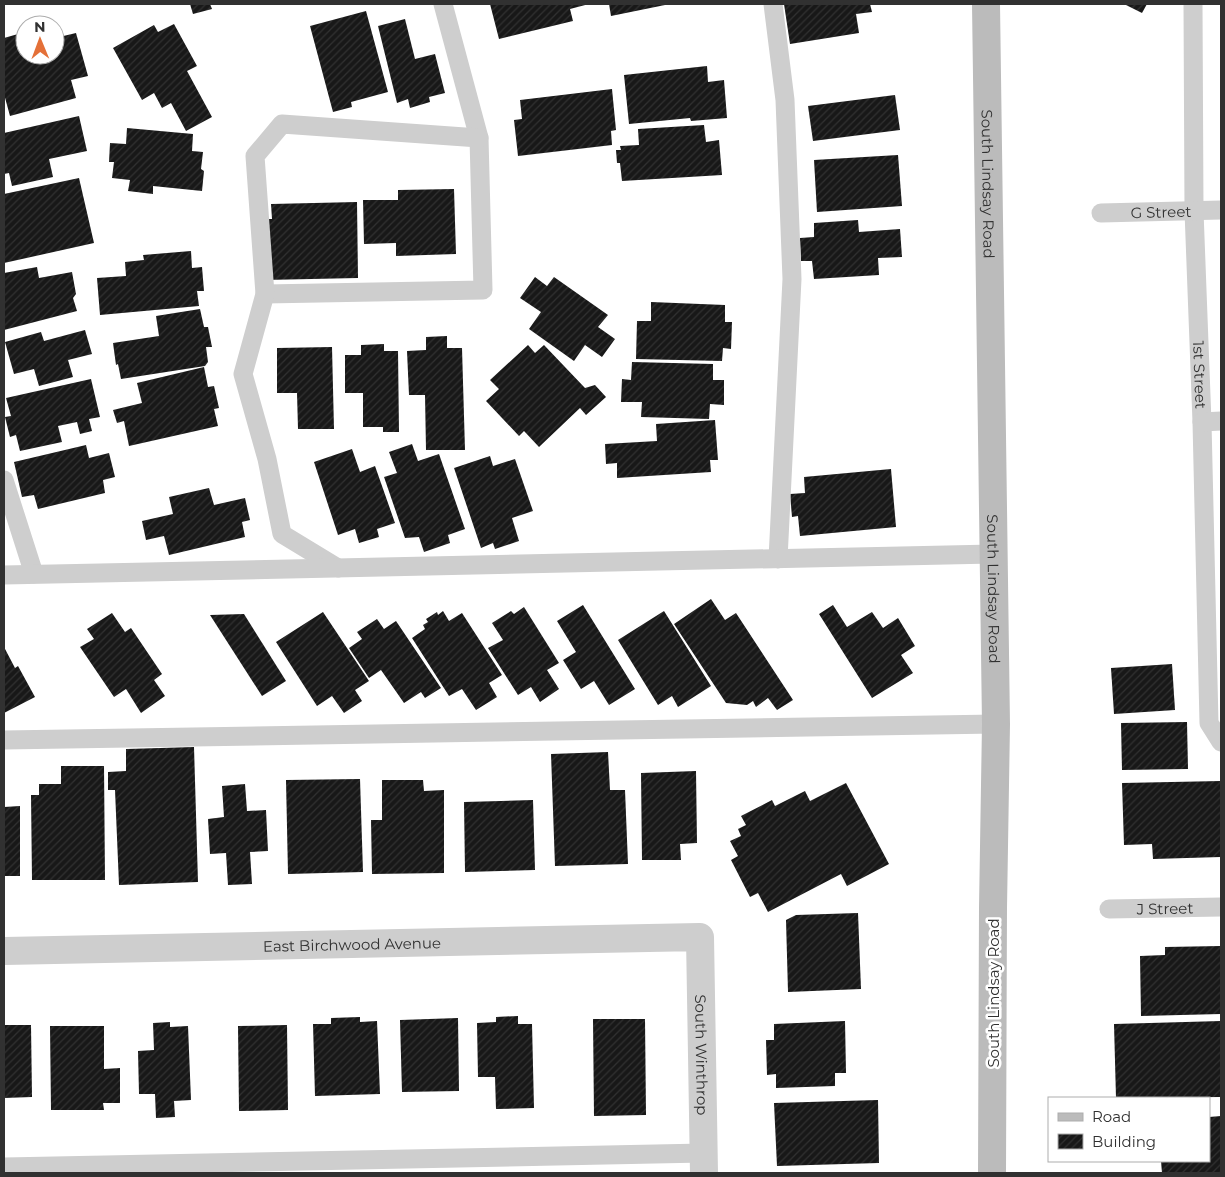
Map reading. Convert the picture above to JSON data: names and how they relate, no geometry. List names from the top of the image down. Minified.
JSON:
{"streets":{"main road":["South Lindsay Road"],"street":["East Birchwood Avenue","South Winthrop"],"lane":["G Street","1st Street","J Street"]},"crossings":[["G Street","1st Street"],["East Birchwood Avenue","South Winthrop"]],"legend":["Road","Building"],"north":"top"}
